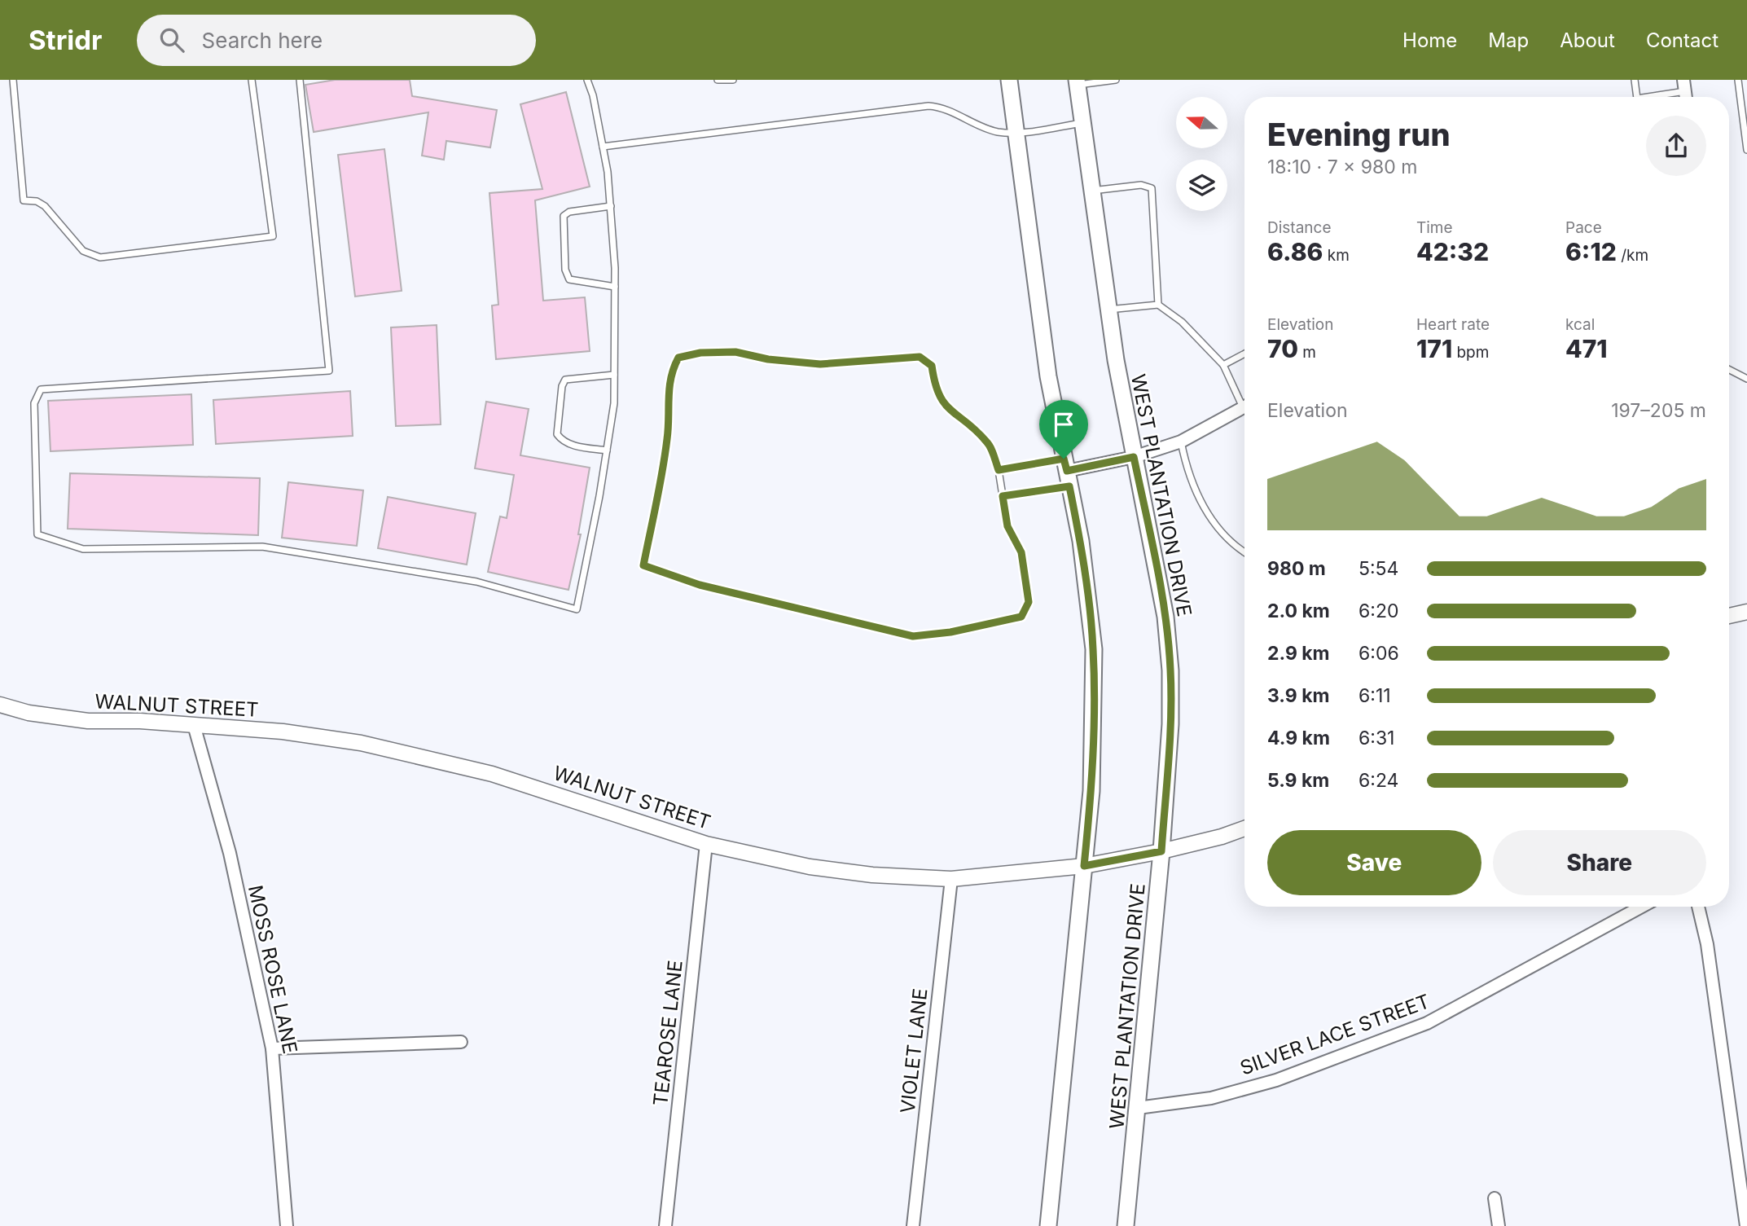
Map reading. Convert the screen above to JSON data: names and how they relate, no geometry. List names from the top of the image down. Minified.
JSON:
{"streets":{"main road":["WEST PLANTATION DRIVE"],"street":["WALNUT STREET","MOSS ROSE LANE","TEAROSE LANE","SILVER LACE STREET","VIOLET LANE"]},"crossings":[["WEST PLANTATION DRIVE","WALNUT STREET"],["WEST PLANTATION DRIVE","SILVER LACE STREET"],["WALNUT STREET","MOSS ROSE LANE"],["WALNUT STREET","TEAROSE LANE"],["WALNUT STREET","VIOLET LANE"]],"north":"left","page":{"header":"Stridr","search":"Search here","nav":["Home","Map","About","Contact"],"heading":["Evening run","18:10 · 7 × 980 m"],"stats":[["Distance","6.86 km"],["Time","42:32"],["Pace","6:12 /km"],["Elevation","70 m"],["Heart rate","171 bpm"],["kcal","471"]],"chart":["Elevation","197–205 m"],"list":[{"name":"980 m","note":"5:54"},{"name":"2.0 km","note":"6:20"},{"name":"2.9 km","note":"6:06"},{"name":"3.9 km","note":"6:11"},{"name":"4.9 km","note":"6:31"},{"name":"5.9 km","note":"6:24"}],"buttons":["Save","Share"]}}
